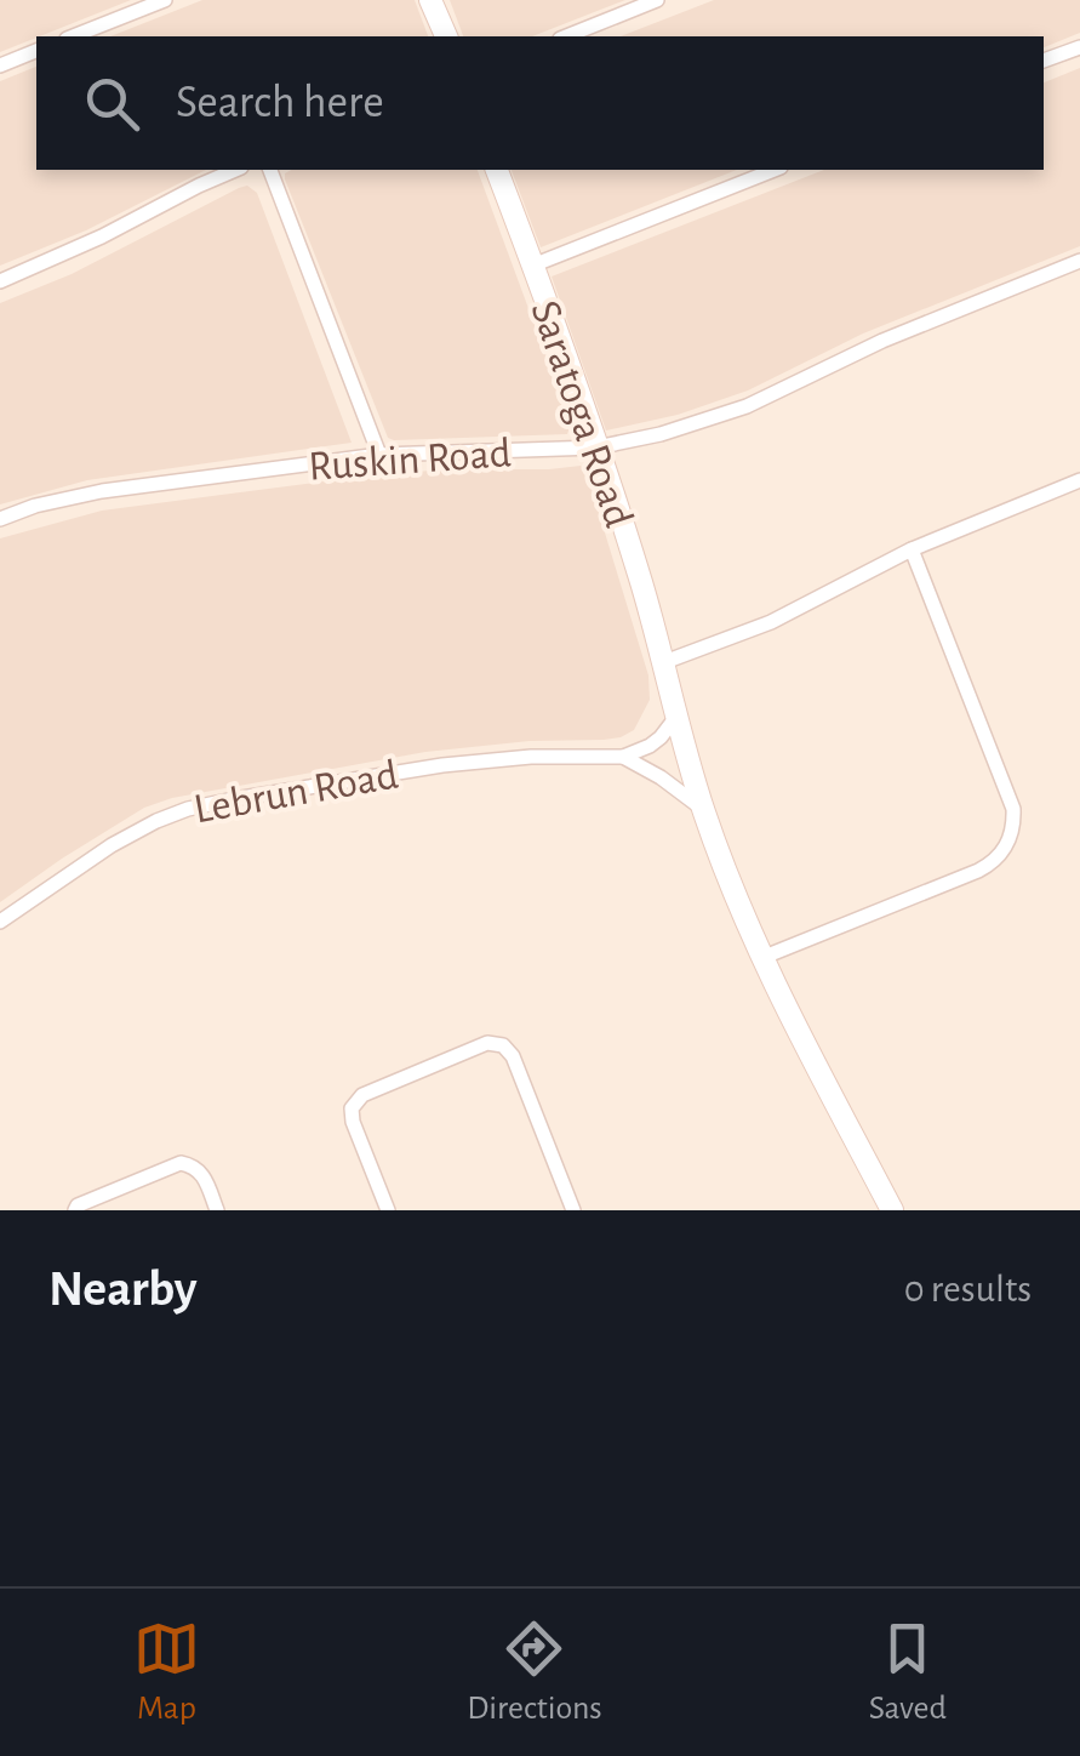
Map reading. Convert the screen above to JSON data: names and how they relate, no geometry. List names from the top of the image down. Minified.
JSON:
{"streets":{"street":["Saratoga Road","Ruskin Road","Lebrun Road"]},"crossings":[["Saratoga Road","Ruskin Road"]],"page":{"search":"Search here","heading":["Nearby","0 results"],"nav":["Map","Directions","Saved"]}}
